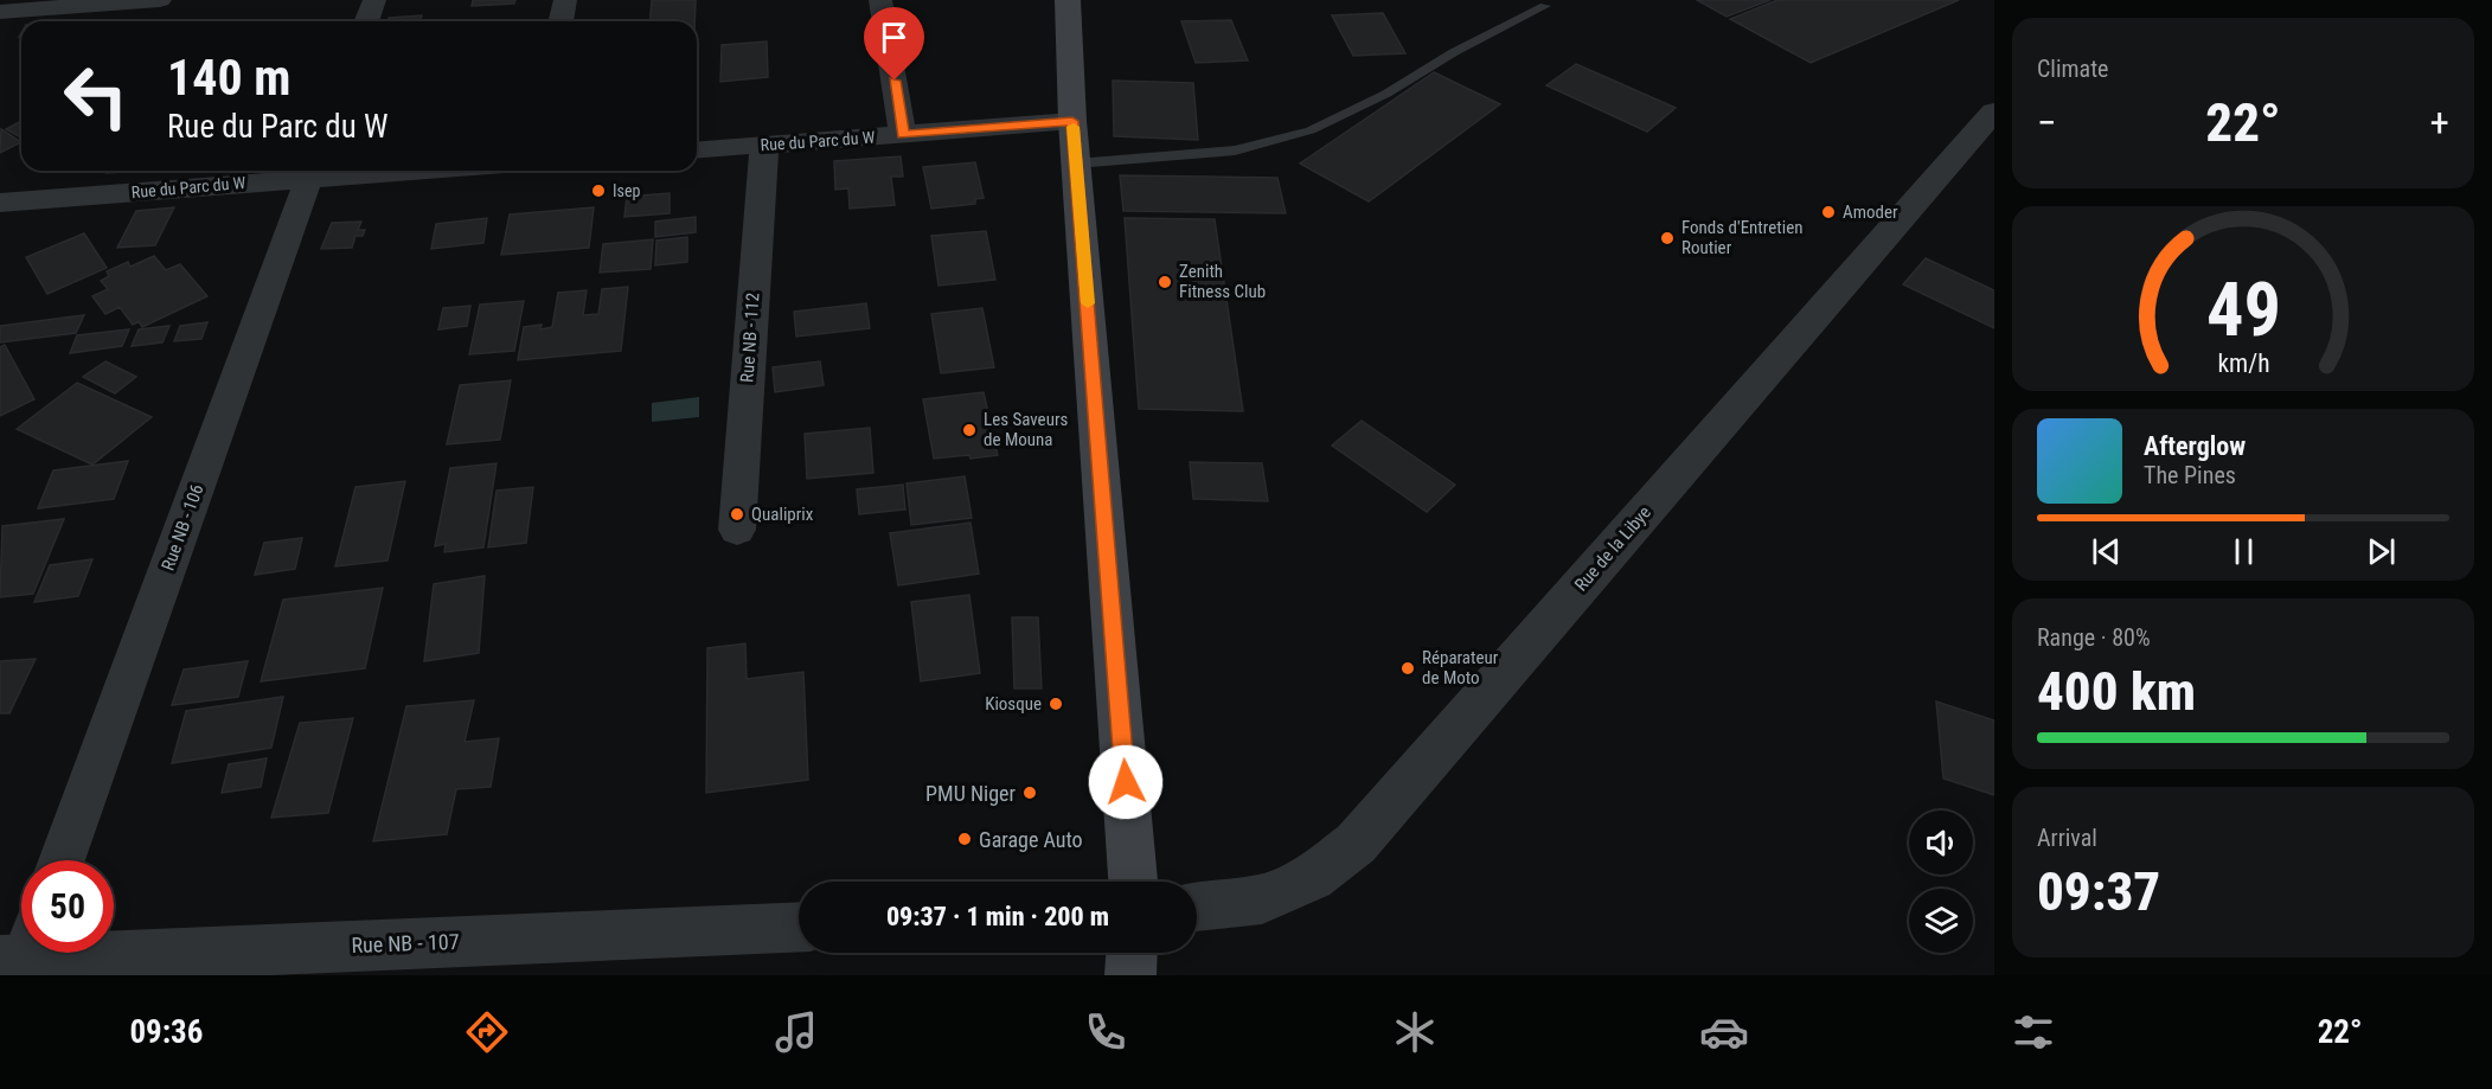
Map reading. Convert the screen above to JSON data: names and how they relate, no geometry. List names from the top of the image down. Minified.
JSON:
{"streets":{"street":["Rue du Parc du W","Rue NB - 112","Rue NB - 106","Rue de la Libye","Rue NB - 107"]},"crossings":[["Rue du Parc du W","Rue NB - 112"],["Rue du Parc du W","Rue NB - 106"]],"places":["Isep","Amoder","Fonds d'Entretien Routier","Zenith Fitness Club","Les Saveurs de Mouna","Qualiprix","Réparateur de Moto","Kiosque","PMU Niger","Garage Auto"],"page":{"tile":["Climate",["Range · 80%","400 km"],["Arrival","09:37"]],"turn":["140 m","Rue du Parc du W"],"heat":["−","22°","+"],"song":["Afterglow","The Pines"],"limit":"50","trip":"09:37 · 1 min · 200 m","tabs":["09:36","22°"],"gauge":["49","km/h"]}}
